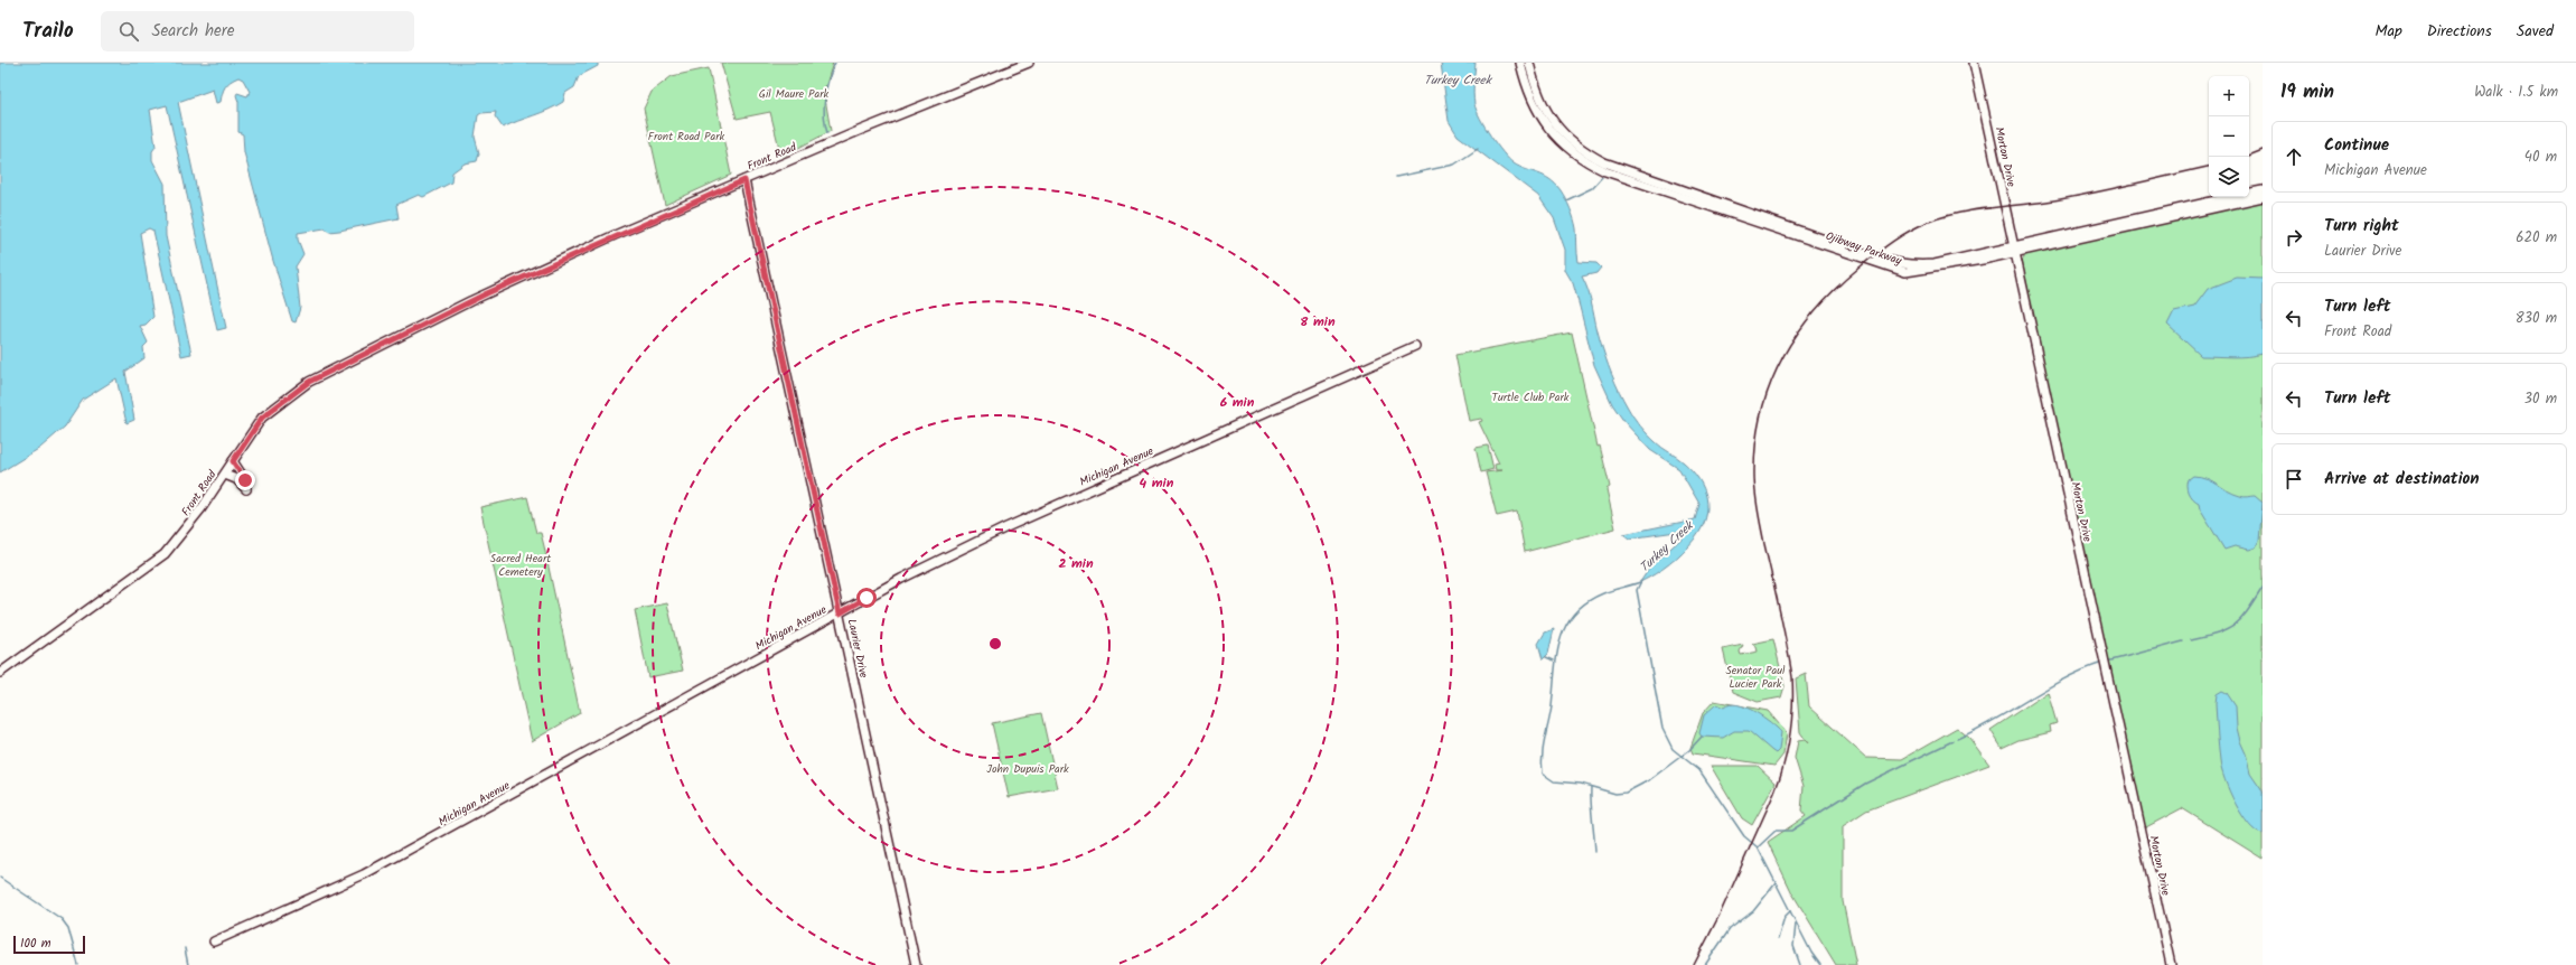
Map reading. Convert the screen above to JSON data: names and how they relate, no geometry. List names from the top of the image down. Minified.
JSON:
{"streets":{"street":["Front Road","Morton Drive","Ojibway Parkway","Michigan Avenue","Laurier Drive"]},"crossings":[["Front Road","Laurier Drive"],["Morton Drive","Ojibway Parkway"],["Michigan Avenue","Laurier Drive"]],"water":["Turkey Creek"],"parks":["Gil Maure Park","Front Road Park","Turtle Club Park","Sacred Heart Cemetery","Senator Paul Lucier Park","John Dupuis Park"],"scale_bar":"100 m","page":{"header":"Trailo","search":"Search here","nav":["Map","Directions","Saved"],"heading":["19 min","Walk · 1.5 km"],"map_buttons":["+","−"],"list":[["Continue","Michigan Avenue","40 m"],["Turn right","Laurier Drive","620 m"],["Turn left","Front Road","830 m"],["Turn left","30 m"],"Arrive at destination"],"scale":"100 m"},"rings":["8 min","6 min","4 min","2 min"]}
